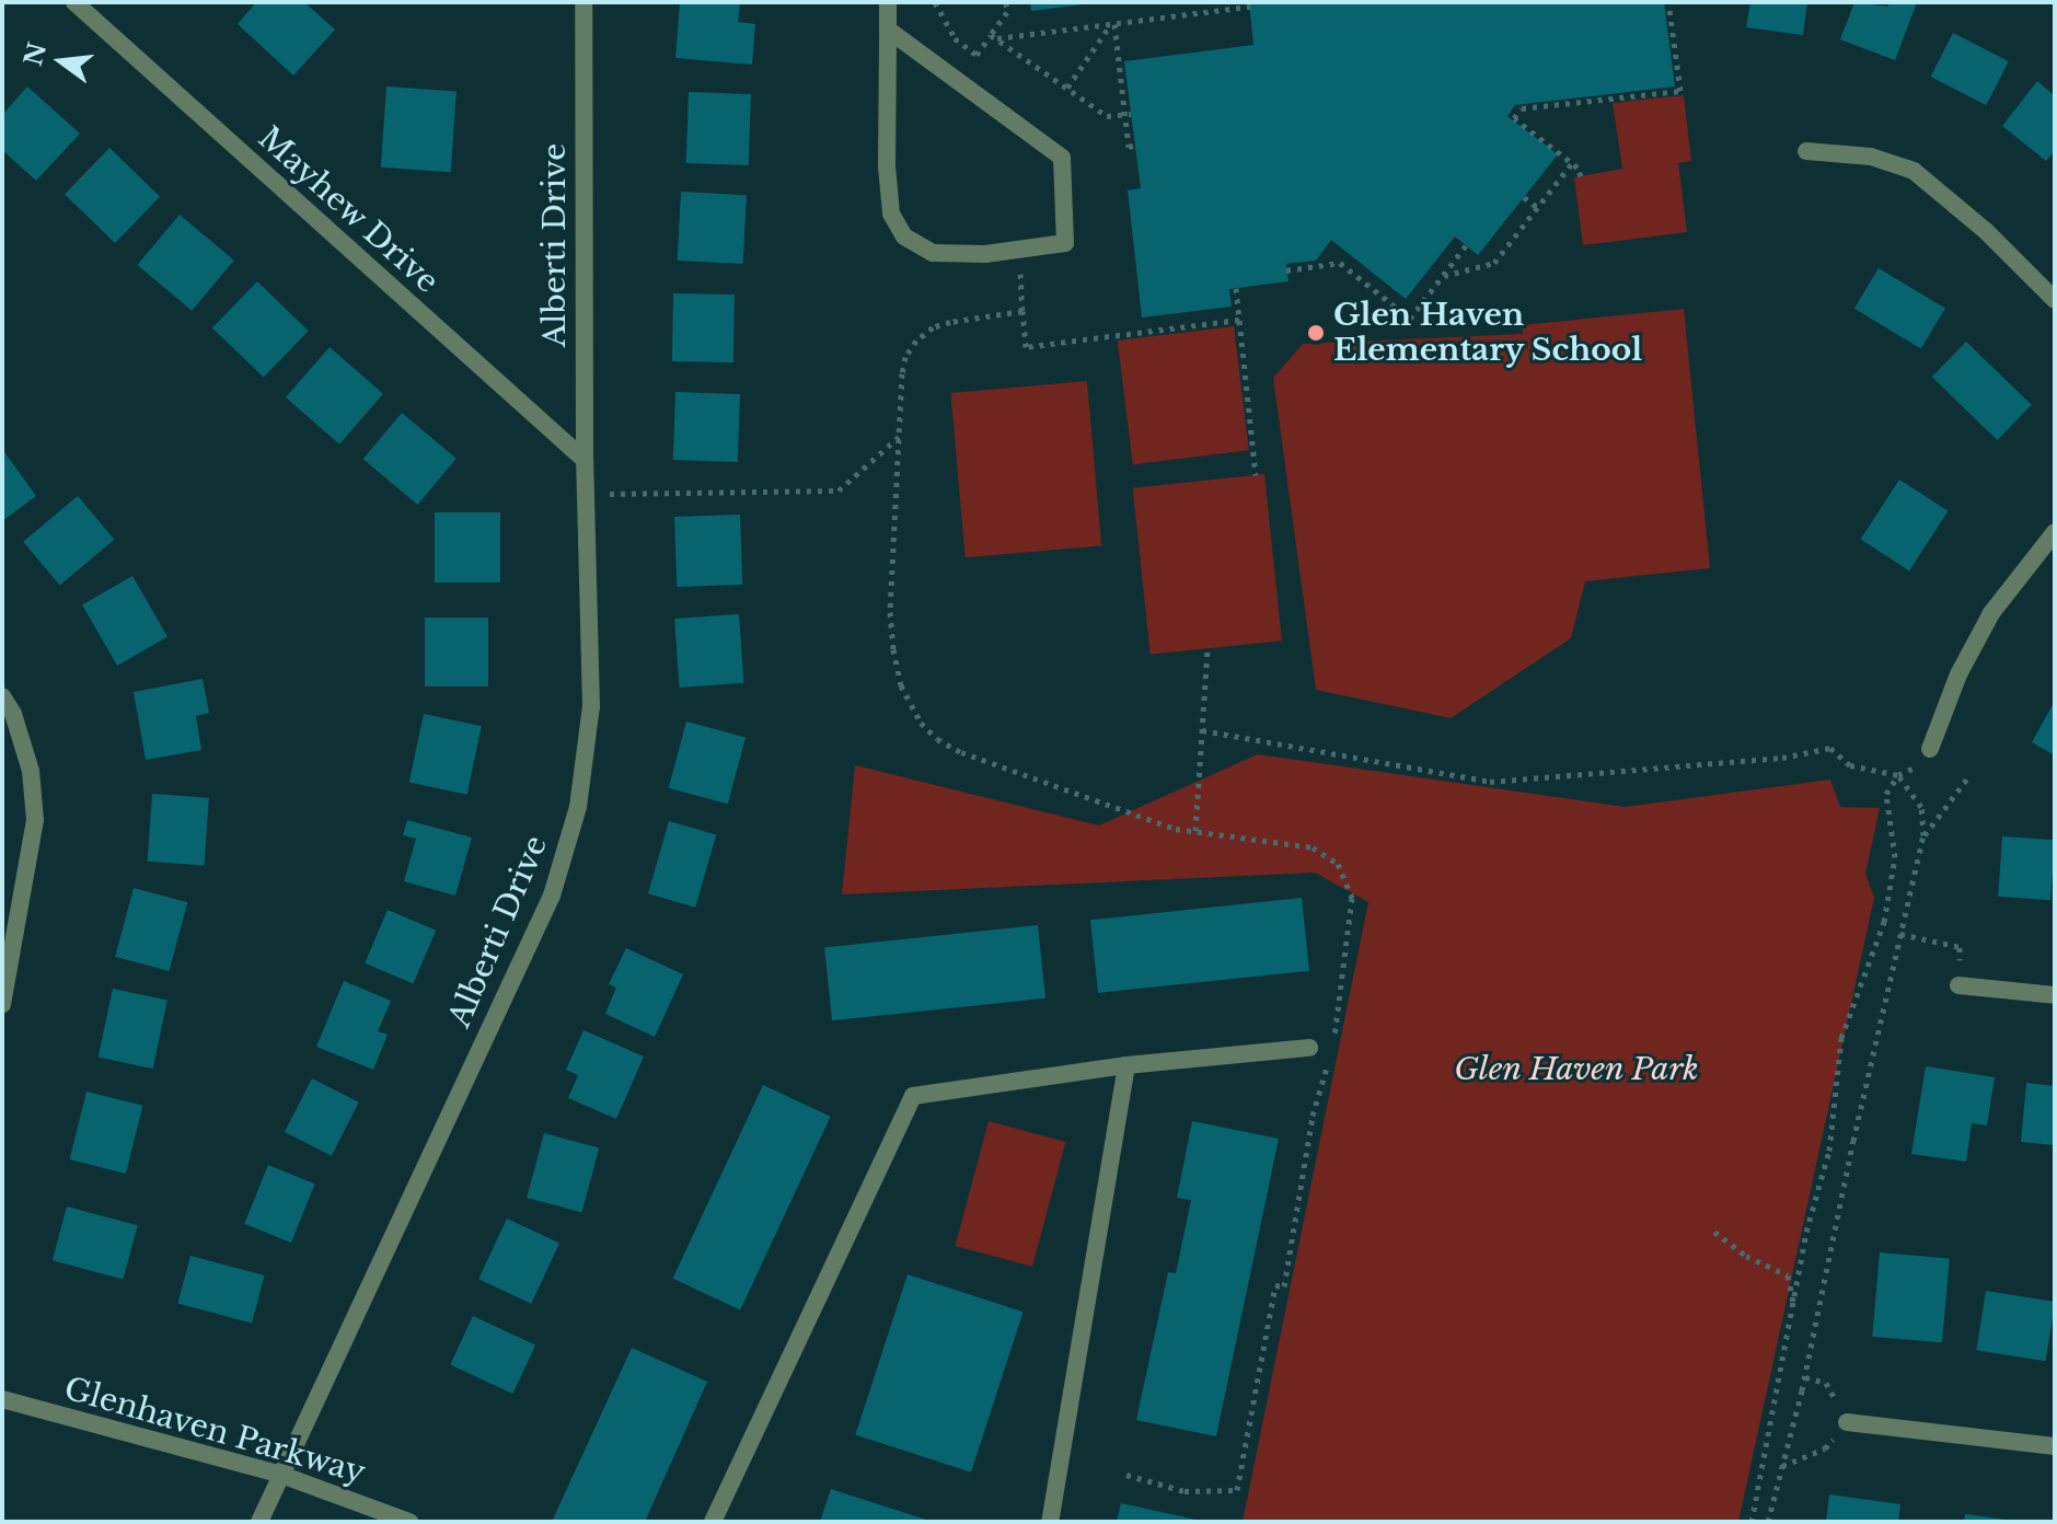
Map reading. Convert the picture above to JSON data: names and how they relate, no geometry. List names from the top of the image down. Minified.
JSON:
{"streets":{"street":["Mayhew Drive","Alberti Drive","Glenhaven Parkway"]},"crossings":[["Mayhew Drive","Alberti Drive"],["Alberti Drive","Glenhaven Parkway"]],"parks":["Glen Haven Park"],"places":["Glen Haven Elementary School"],"north":"left"}
